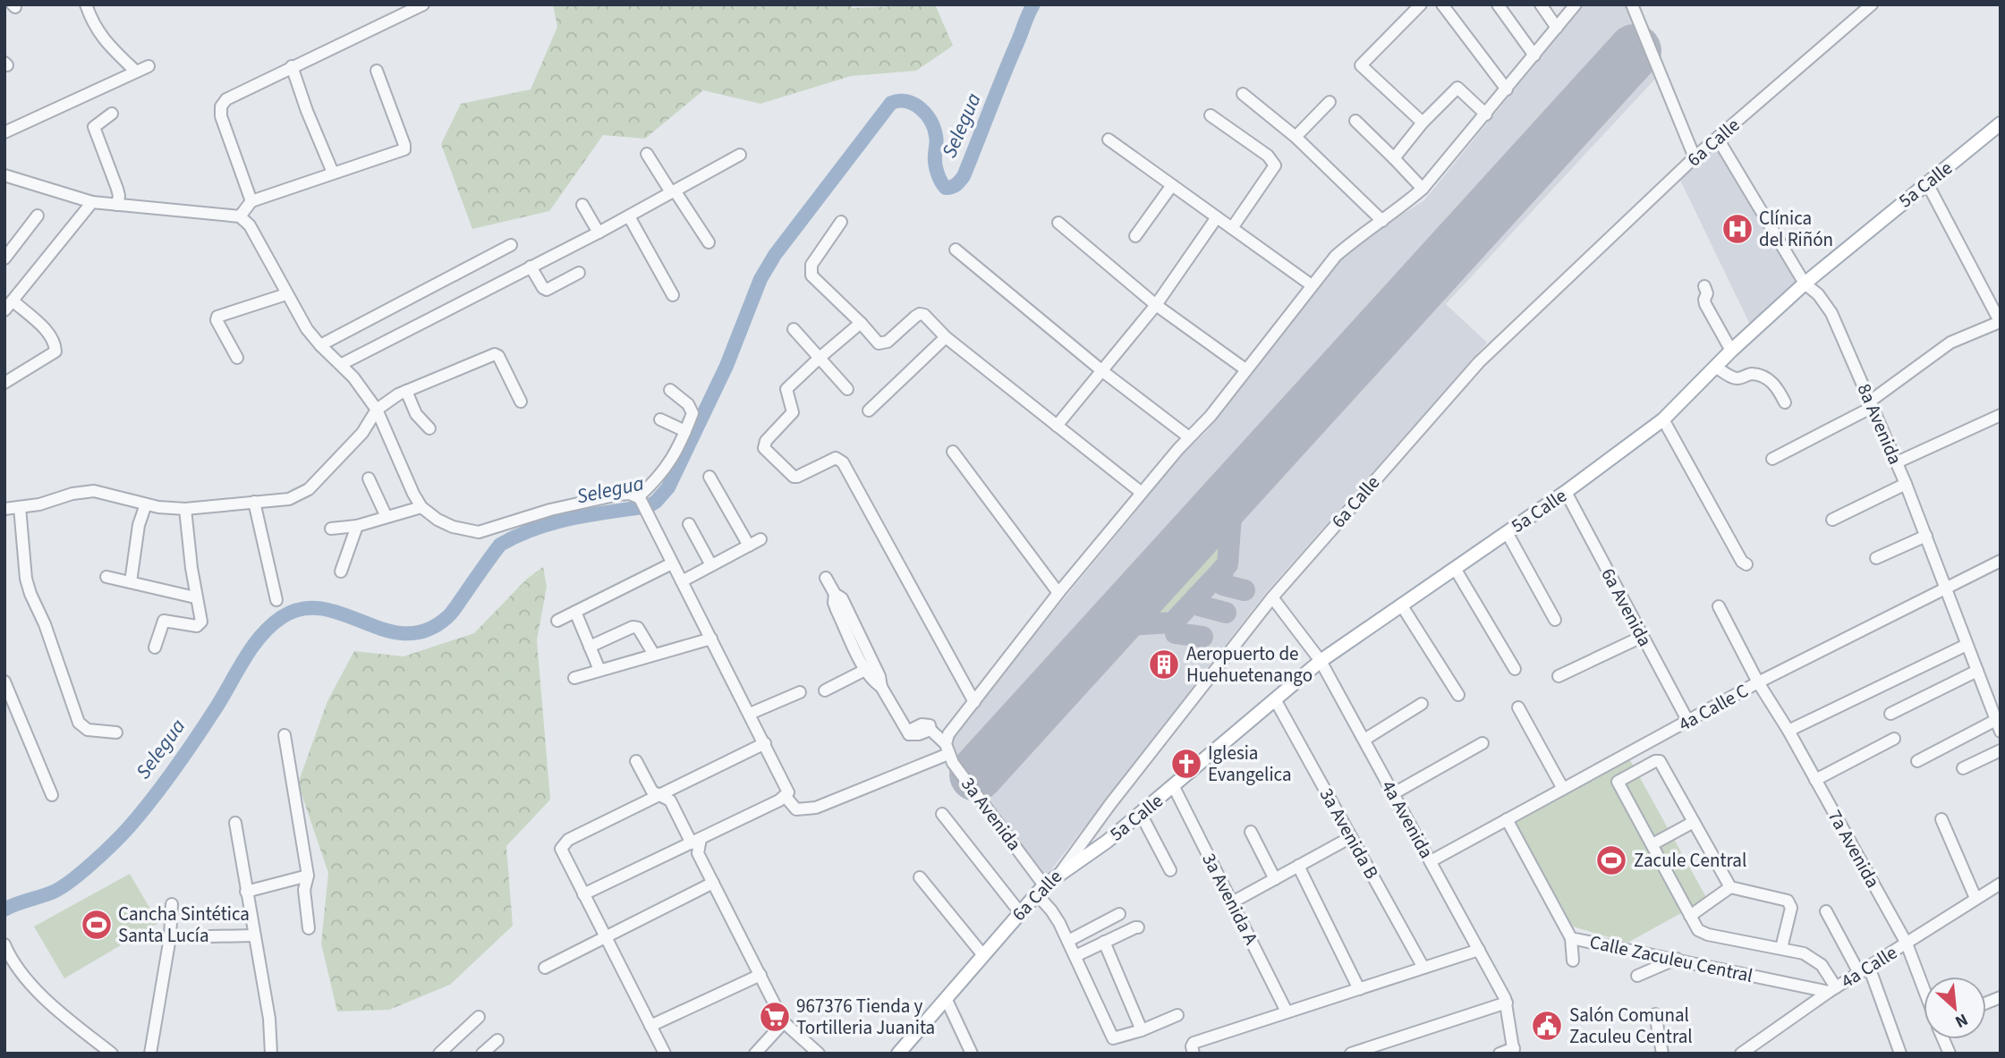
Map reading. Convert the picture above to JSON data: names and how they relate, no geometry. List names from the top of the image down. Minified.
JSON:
{"streets":{"main road":["6a Calle","5a Calle"],"street":["8a Avenida","6a Avenida","4a Calle C","3a Avenida","4a Avenida","3a Avenida B","7a Avenida","3a Avenida A","Calle Zaculeu Central","4a Calle"]},"crossings":[["6a Calle","5a Calle"],["6a Calle","8a Avenida"],["6a Calle","3a Avenida"],["6a Calle","4a Avenida"],["5a Calle","8a Avenida"],["5a Calle","6a Avenida"],["5a Calle","4a Avenida"],["5a Calle","3a Avenida B"],["5a Calle","3a Avenida A"],["8a Avenida","4a Calle C"],["6a Avenida","4a Calle C"],["4a Calle C","4a Avenida"],["4a Calle C","7a Avenida"],["4a Calle C","Calle Zaculeu Central"],["7a Avenida","4a Calle"],["Calle Zaculeu Central","4a Calle"]],"water":["Selegua"],"places":{"hospital":["Clínica del Riñón"],"building":["Aeropuerto de Huehuetenango"],"church":["Iglesia Evangelica"],"sports":["Zacule Central","Cancha Sintética Santa Lucía"],"supermarket":["967376 Tienda y Tortilleria Juanita"],"public building":["Salón Comunal Zaculeu Central"]},"north":"bottom right"}
